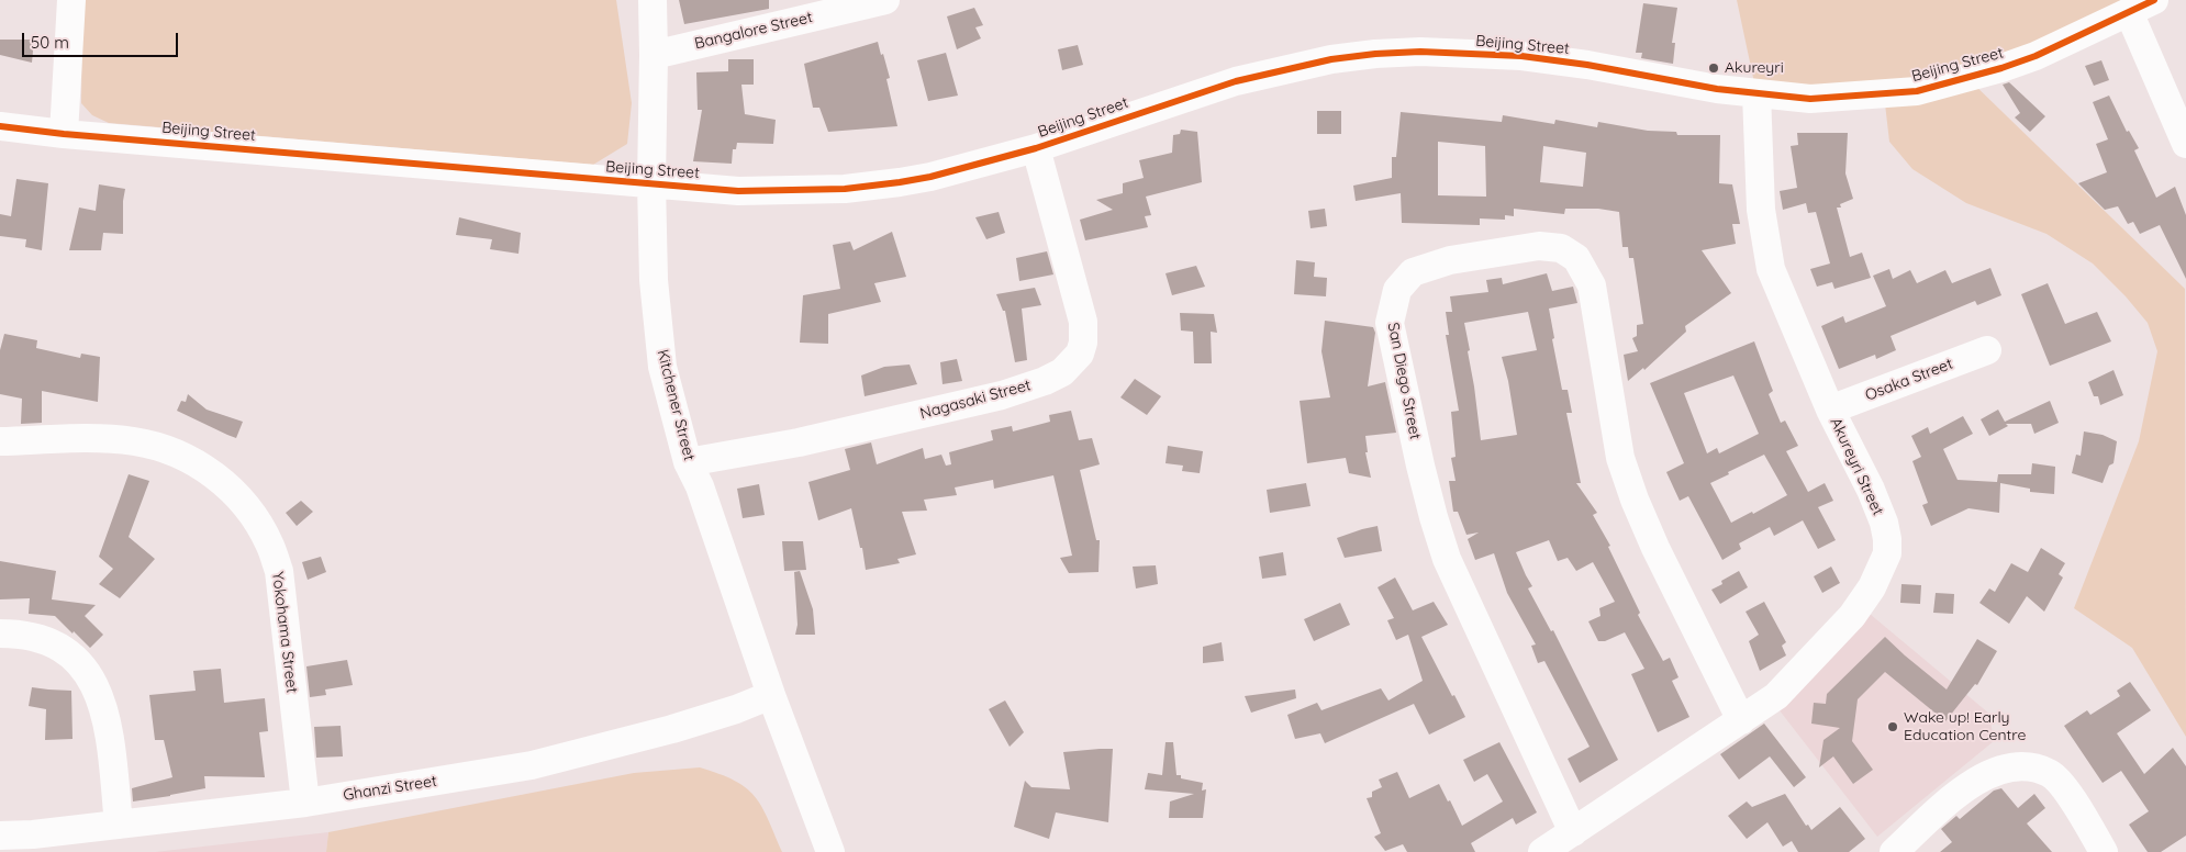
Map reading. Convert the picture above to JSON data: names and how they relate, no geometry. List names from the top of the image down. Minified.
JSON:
{"streets":{"street":["Bangalore Street","Beijing Street","Osaka Street","San Diego Street","Nagasaki Street","Kitchener Street","Akureyri Street","Yokohama Street","Ghanzi Street"]},"crossings":[["Bangalore Street","Kitchener Street"],["Beijing Street","Nagasaki Street"],["Beijing Street","Kitchener Street"],["Beijing Street","Akureyri Street"],["Osaka Street","Akureyri Street"],["San Diego Street","Akureyri Street"],["Nagasaki Street","Kitchener Street"],["Kitchener Street","Ghanzi Street"],["Yokohama Street","Ghanzi Street"]],"places":["Akureyri","Wake up! Early Education Centre"],"scale_bar":"50 m"}
